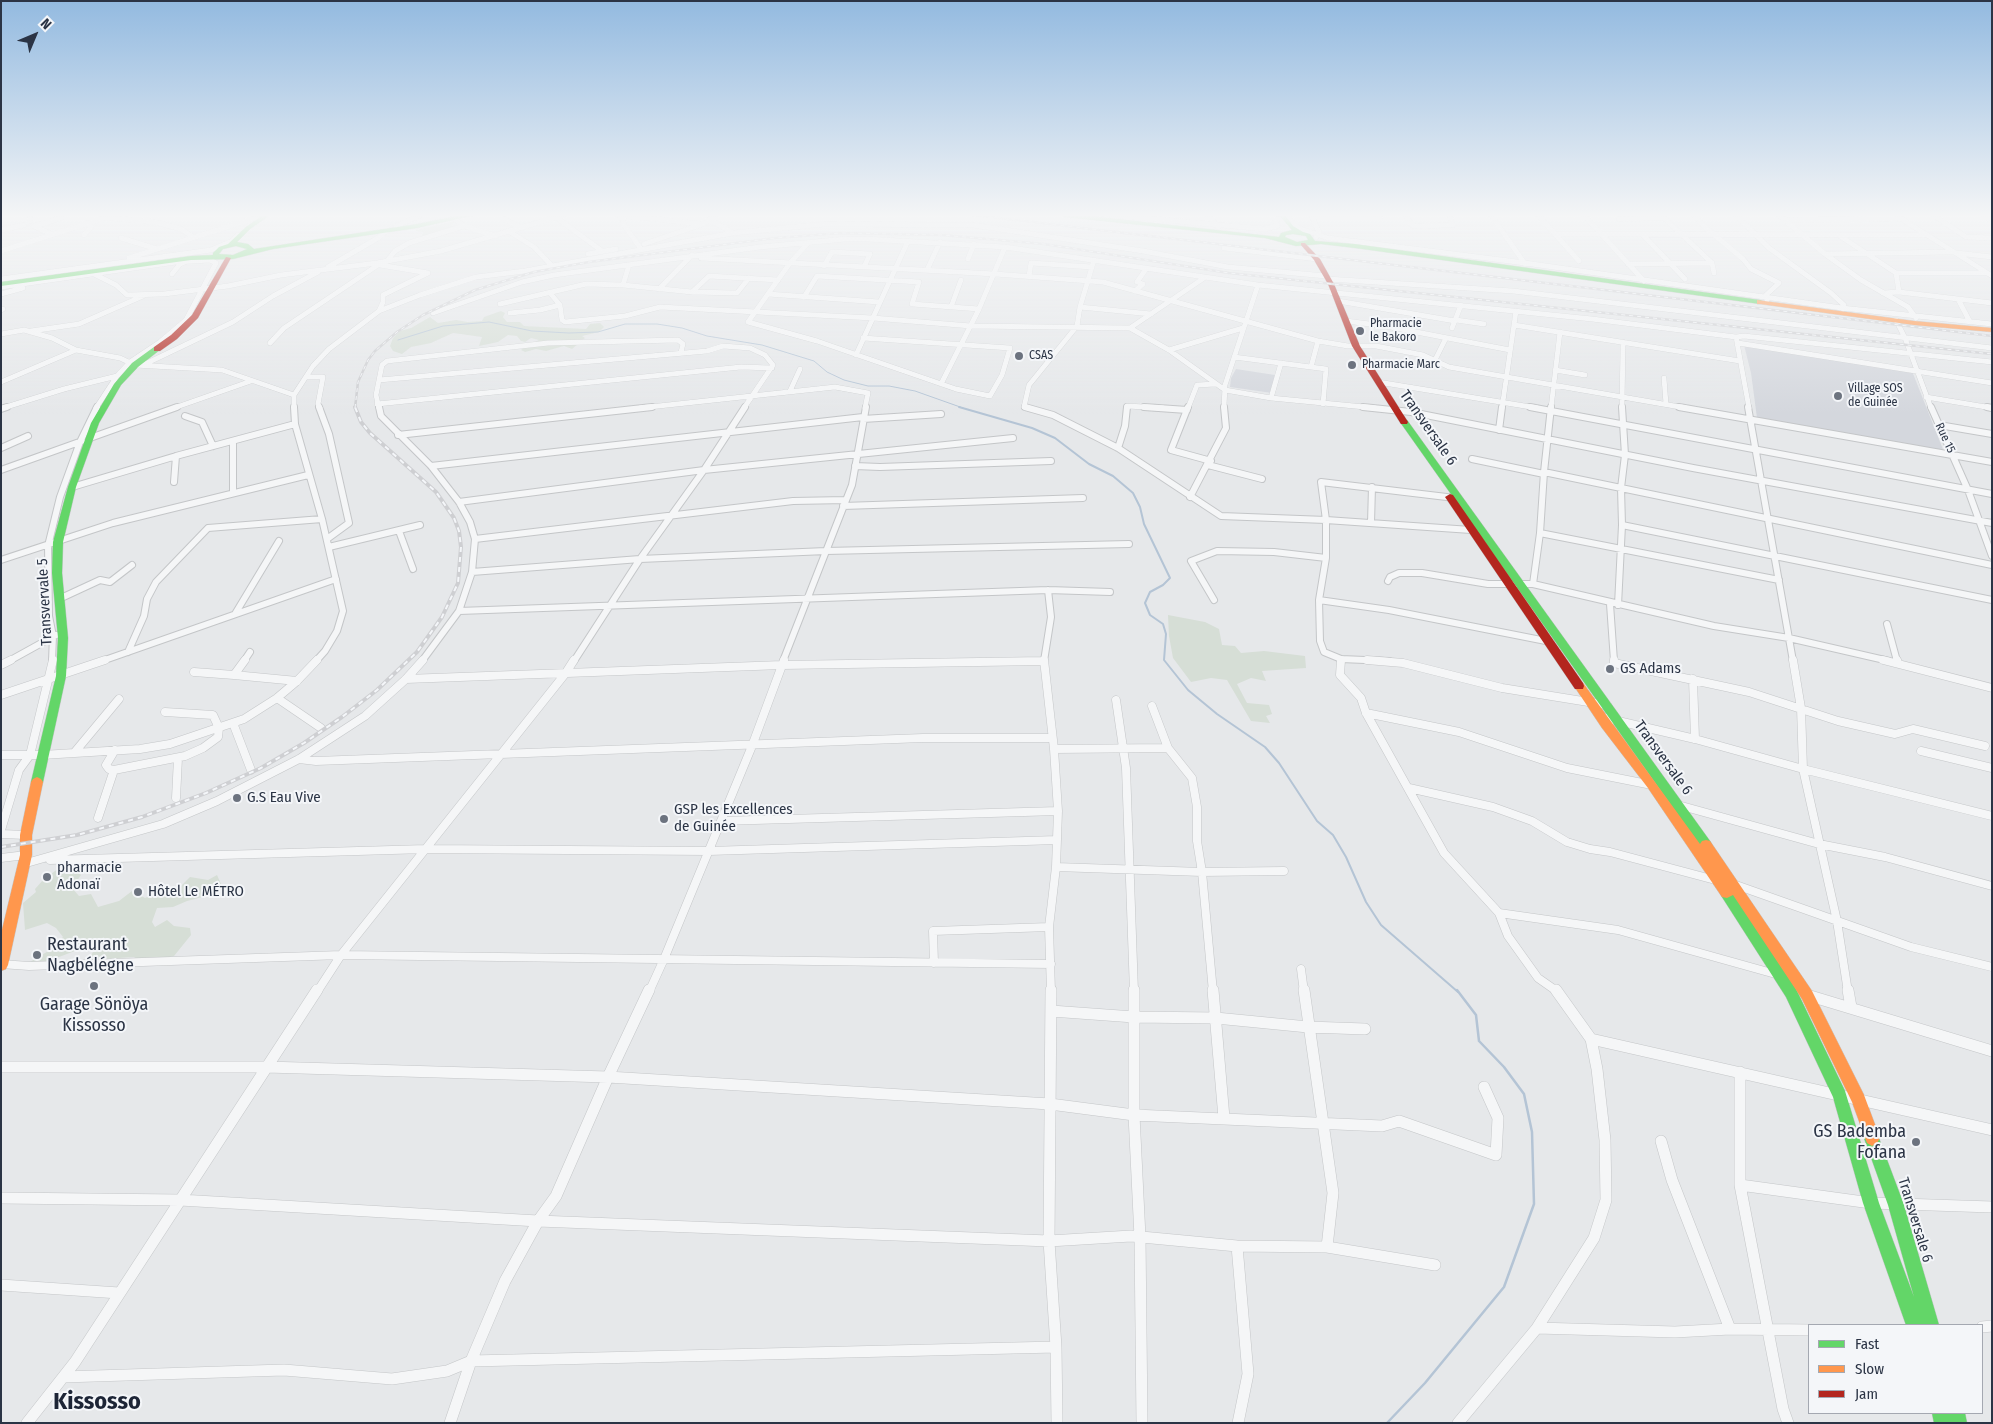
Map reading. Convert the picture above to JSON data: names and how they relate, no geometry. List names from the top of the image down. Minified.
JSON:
{"streets":{"main road":["Transversale 6","Transvervale 5"],"street":["Rue 15"]},"districts":["Kissosso"],"places":["Pharmacie le Bakoro","CSAS","Pharmacie Marc","Village SOS de Guinée","GS Adams","G.S Eau Vive","GSP les Excellences de Guinée","pharmacie Adonaï","Hôtel Le MÉTRO","Restaurant Nagbélégne","Garage Sönöya Kissosso","GS Bademba Fofana"],"legend":["Fast","Slow","Jam"],"north":"top right"}
